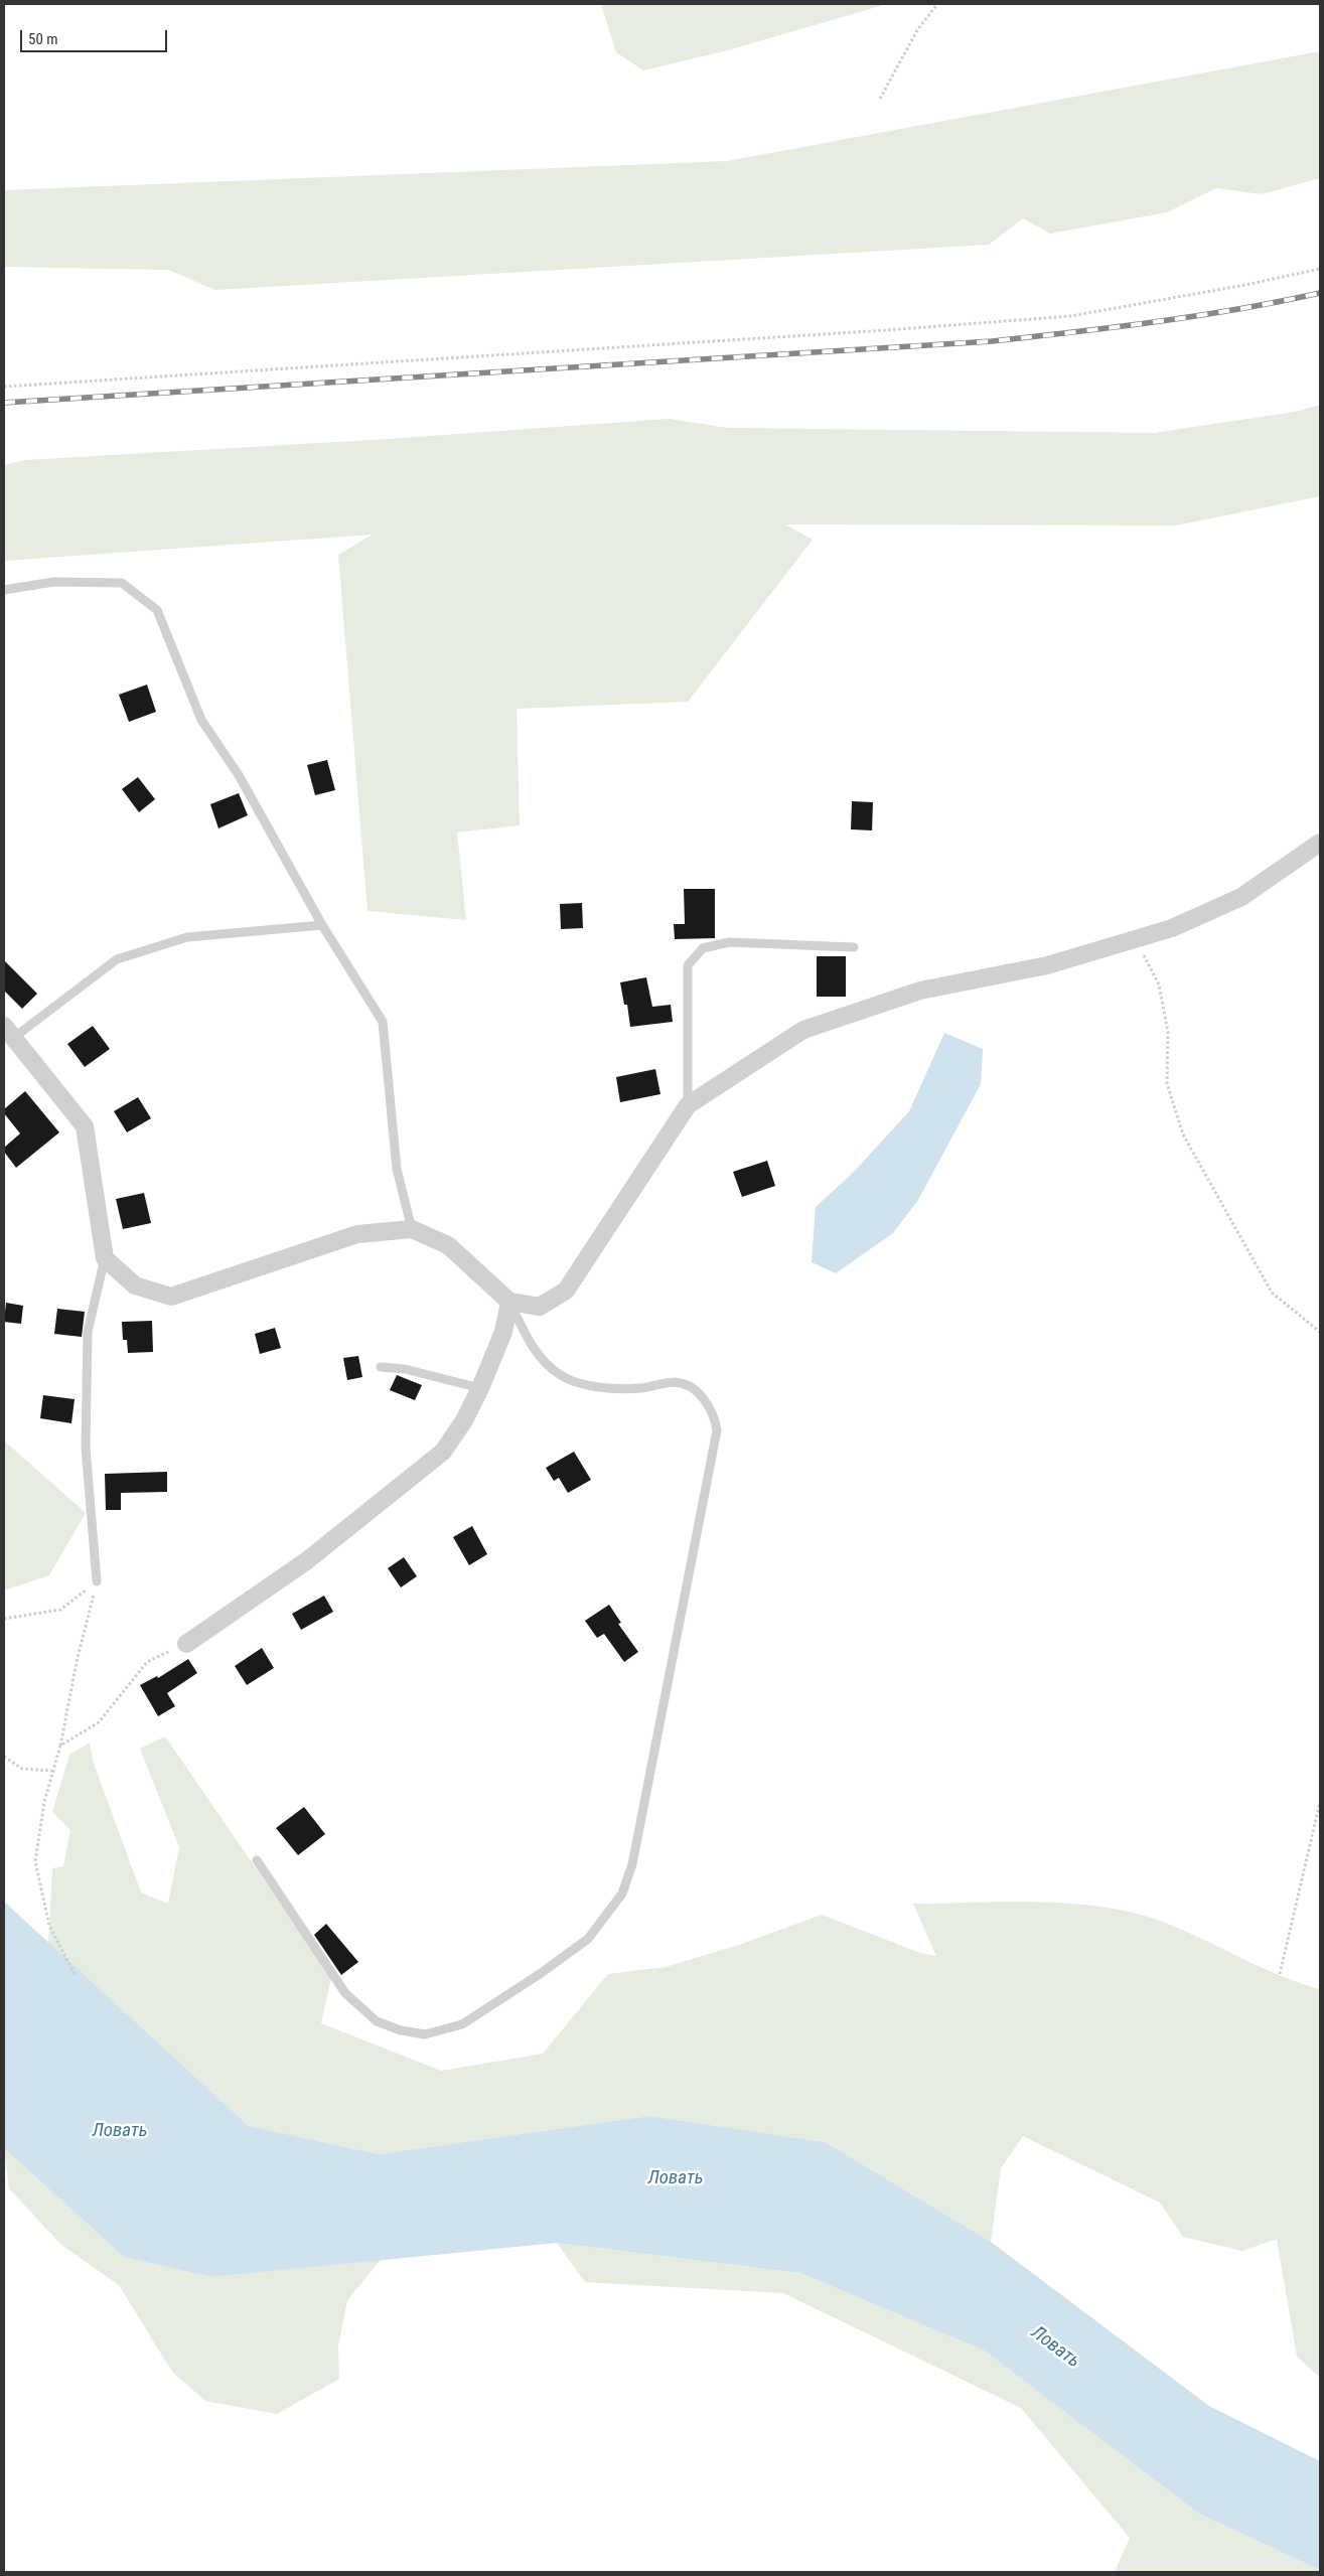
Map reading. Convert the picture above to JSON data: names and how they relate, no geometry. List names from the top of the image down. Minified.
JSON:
{"water":["Ловать"],"scale_bar":"50 m"}
